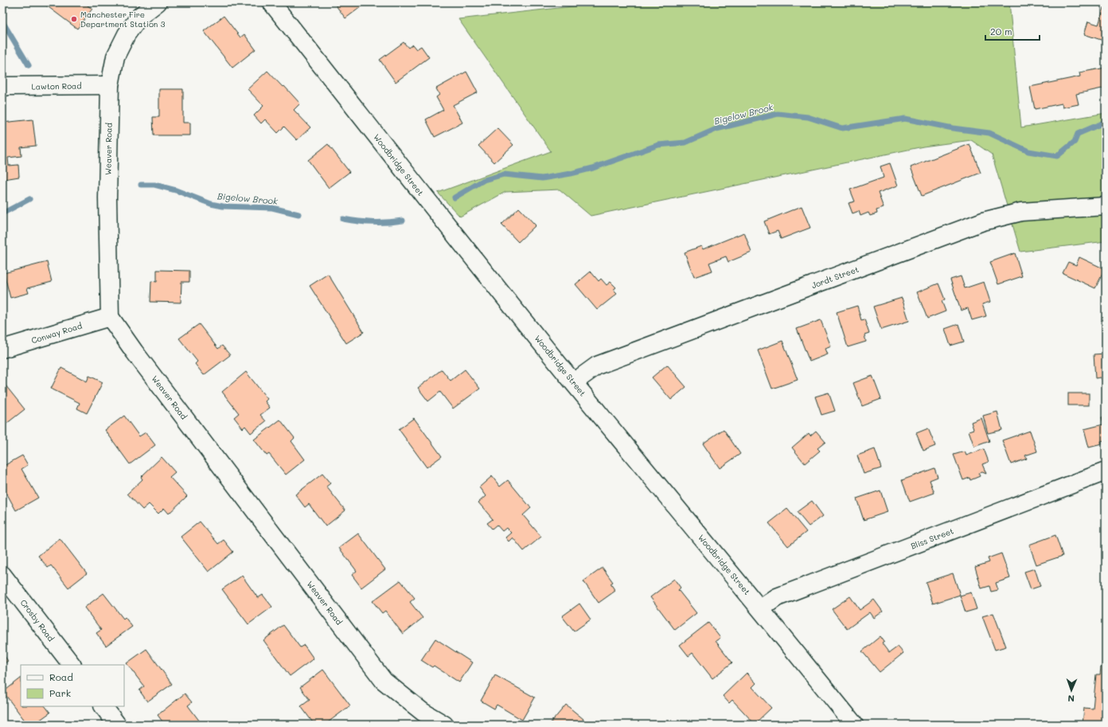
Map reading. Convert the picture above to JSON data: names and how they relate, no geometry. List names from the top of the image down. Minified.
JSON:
{"streets":{"street":["Lawton Road","Weaver Road","Woodbridge Street","Jordt Street","Conway Road","Bliss Street","Crosby Road"]},"crossings":[["Lawton Road","Weaver Road"],["Weaver Road","Conway Road"],["Woodbridge Street","Jordt Street"],["Woodbridge Street","Bliss Street"]],"water":["Bigelow Brook"],"places":["Manchester Fire Department Station 3"],"legend":["Road","Park"],"scale_bar":"20 m","north":"bottom"}
